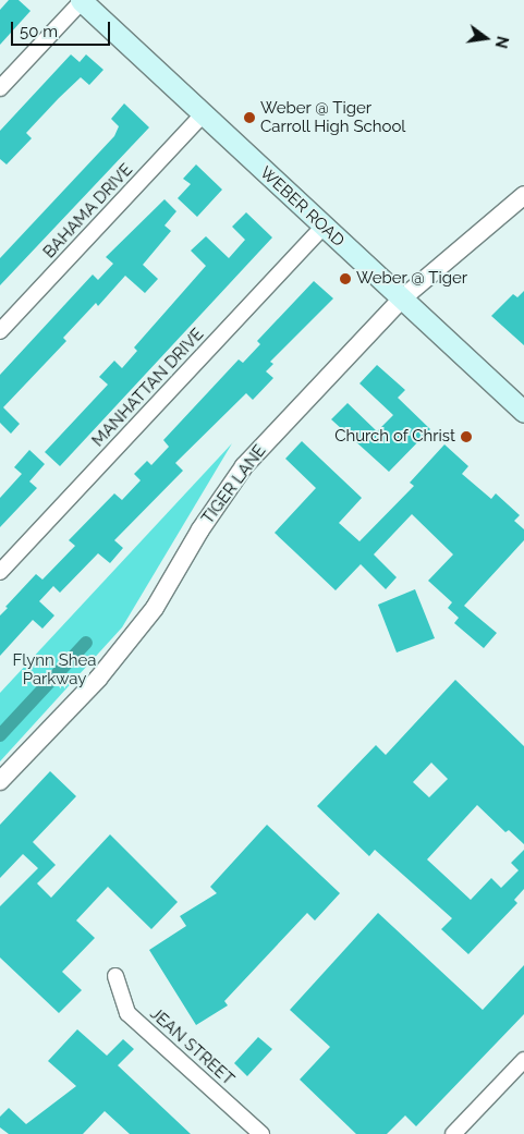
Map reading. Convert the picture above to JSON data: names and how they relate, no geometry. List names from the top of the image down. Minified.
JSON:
{"streets":{"main road":["WEBER ROAD"],"street":["BAHAMA DRIVE","MANHATTAN DRIVE","TIGER LANE","JEAN STREET"]},"crossings":[["WEBER ROAD","BAHAMA DRIVE"],["WEBER ROAD","MANHATTAN DRIVE"],["WEBER ROAD","TIGER LANE"]],"parks":["Flynn Shea Parkway"],"places":["Weber @ Tiger Carroll High School","Weber @ Tiger","Church of Christ"],"scale_bar":"50 m","north":"right"}
